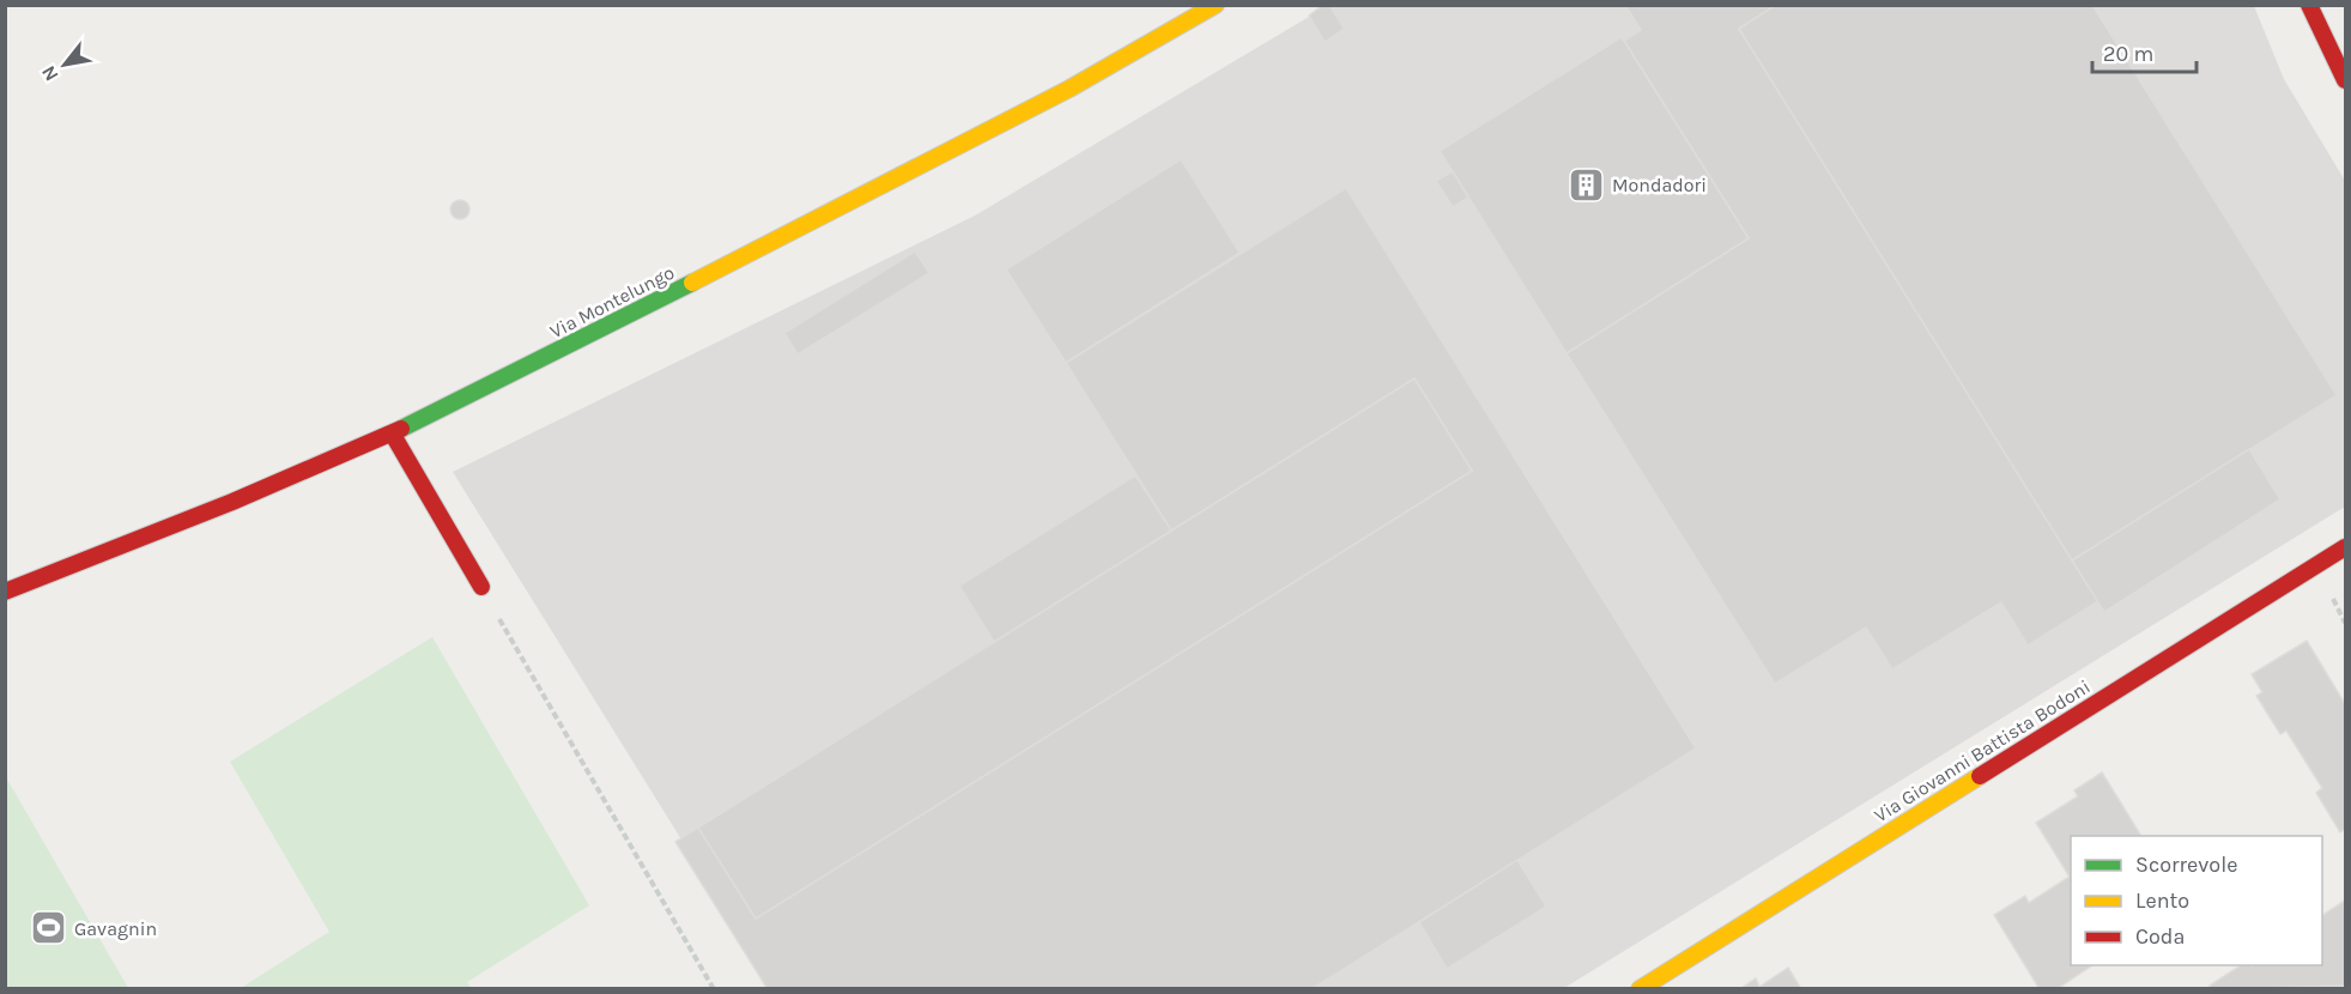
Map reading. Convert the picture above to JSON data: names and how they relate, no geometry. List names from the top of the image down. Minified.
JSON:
{"streets":{"street":["Via Montelungo","Via Giovanni Battista Bodoni"]},"places":{"building":["Mondadori"],"sports":["Gavagnin"]},"legend":["Scorrevole","Lento","Coda"],"scale_bar":"20 m","north":"bottom left"}
